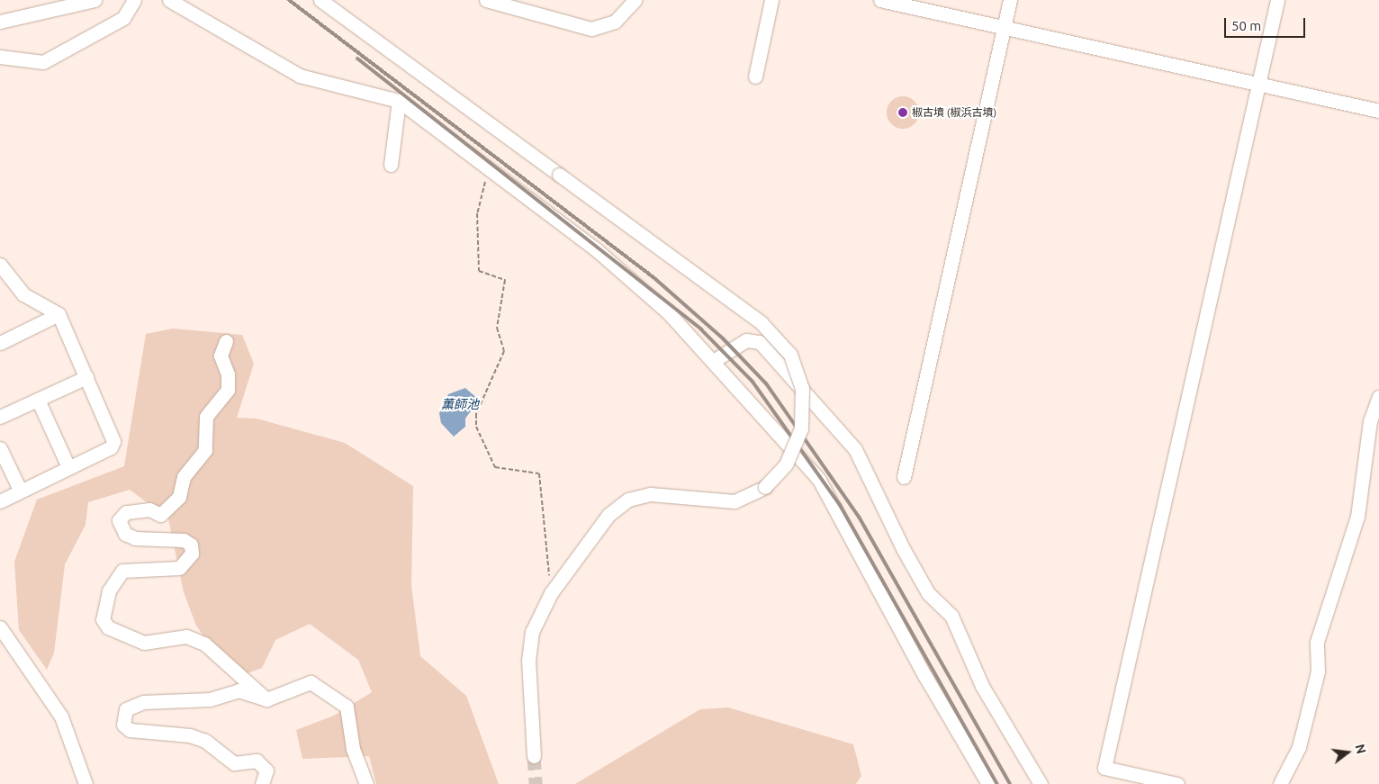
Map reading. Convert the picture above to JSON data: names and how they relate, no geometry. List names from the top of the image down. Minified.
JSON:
{"water":["薫師池"],"places":["椒古墳 (椒浜古墳)"],"scale_bar":"50 m","north":"right"}
